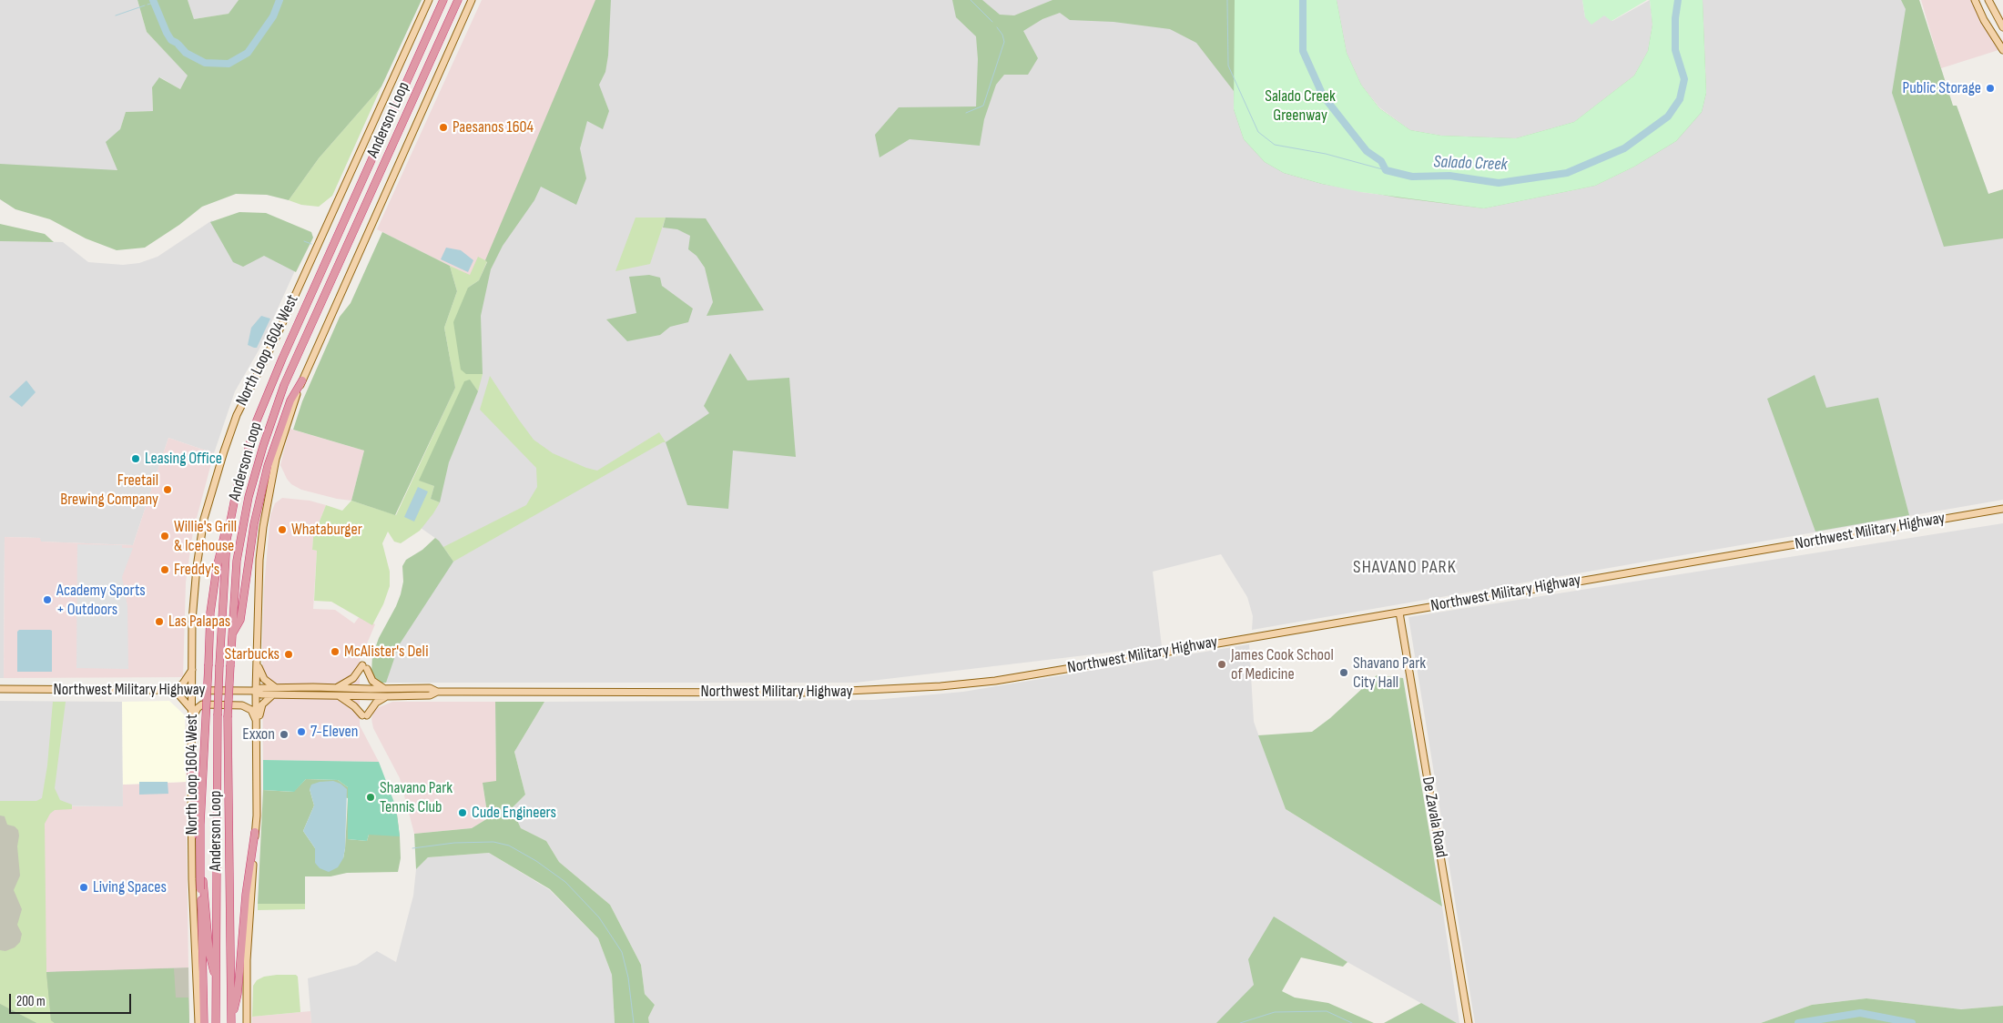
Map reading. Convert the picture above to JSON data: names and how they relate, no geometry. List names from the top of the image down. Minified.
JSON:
{"streets":{"highway":["Anderson Loop"],"main road":["North Loop 1604 West","Northwest Military Highway","De Zavala Road"]},"crossings":[["North Loop 1604 West","Northwest Military Highway"],["Northwest Military Highway","De Zavala Road"]],"districts":["SHAVANO PARK"],"water":["Salado Creek"],"parks":["Salado Creek Greenway"],"places":["Public Storage","Paesanos 1604","Leasing Office","Freetail Brewing Company","Whataburger","Willie's Grill & Icehouse","Freddy's","Academy Sports + Outdoors","Las Palapas","McAlister's Deli","Starbucks","James Cook School of Medicine","Shavano Park City Hall","7-Eleven","Exxon","Shavano Park Tennis Club","Cude Engineers","Living Spaces"],"scale_bar":"200 m"}
